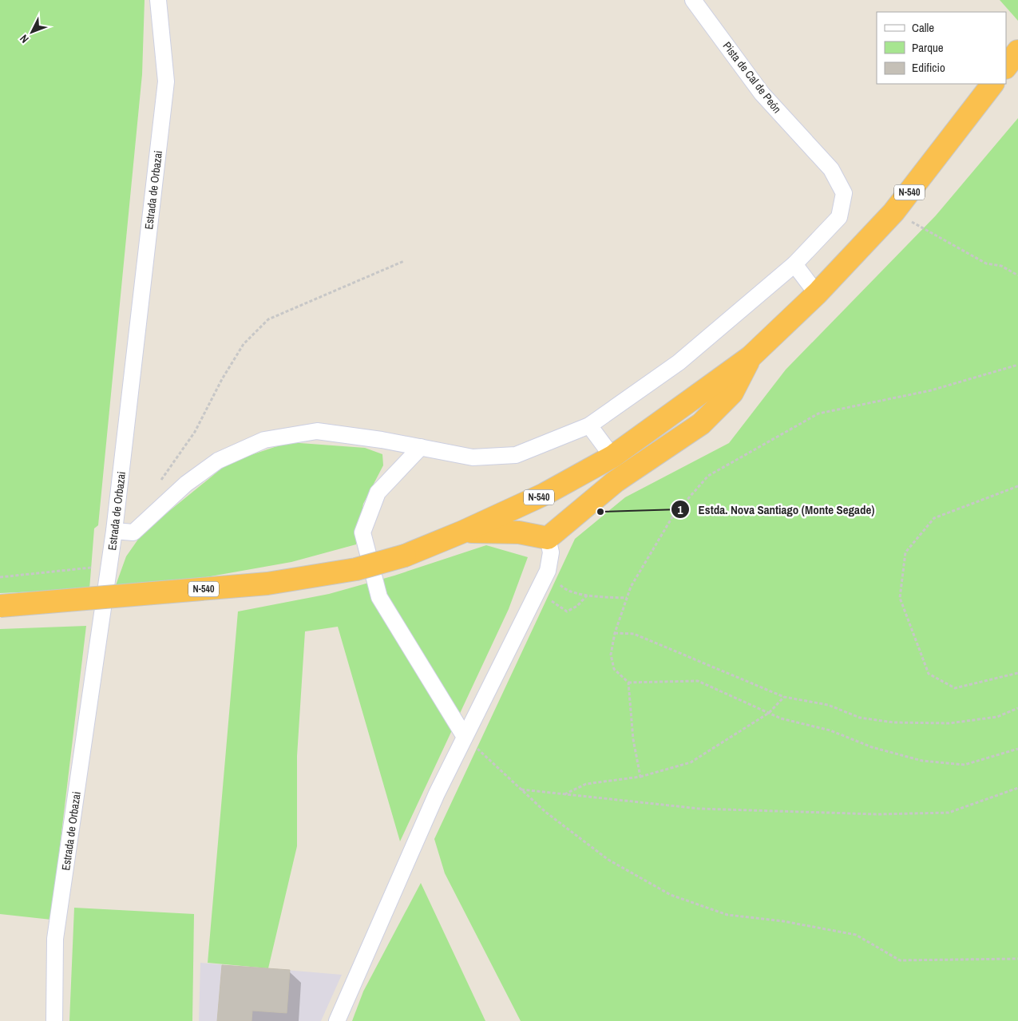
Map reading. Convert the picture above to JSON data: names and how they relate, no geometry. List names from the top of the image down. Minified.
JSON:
{"streets":{"highway":["N-540"],"street":["Pista de Cal de Peón","Estrada de Orbazai"]},"crossings":[["Pista de Cal de Peón","Estrada de Orbazai"]],"places":["Estda. Nova Santiago (Monte Segade)"],"legend":["Calle","Parque","Edificio"],"north":"bottom left"}
